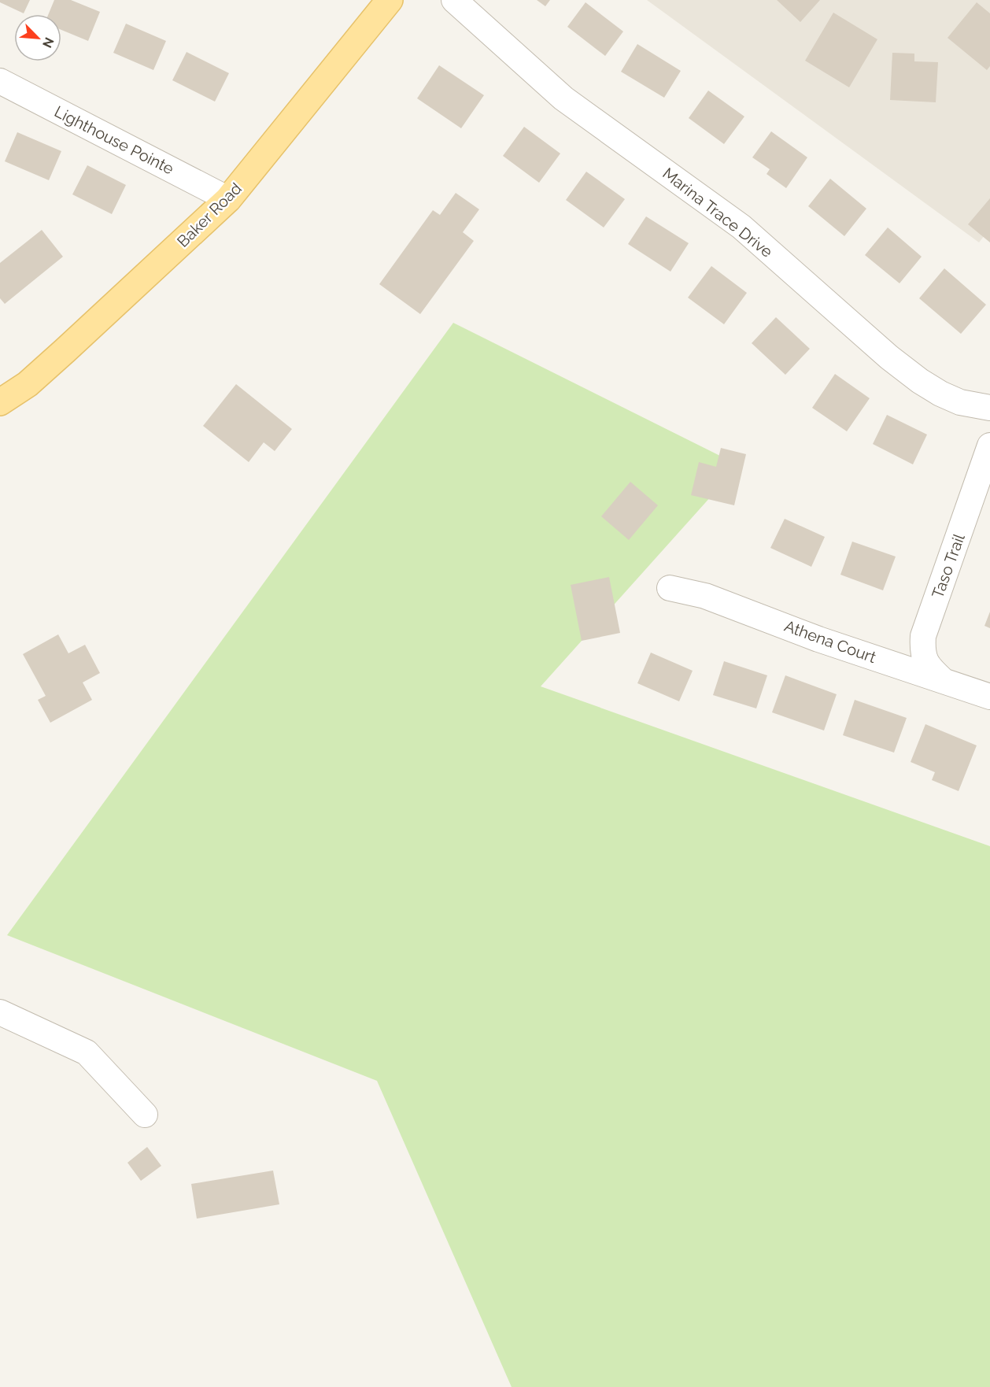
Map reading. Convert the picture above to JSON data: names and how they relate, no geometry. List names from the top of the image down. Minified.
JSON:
{"streets":{"main road":["Baker Road"],"street":["Lighthouse Pointe","Marina Trace Drive","Taso Trail","Athena Court"]},"crossings":[["Lighthouse Pointe","Baker Road"],["Taso Trail","Athena Court"]],"north":"bottom right"}
